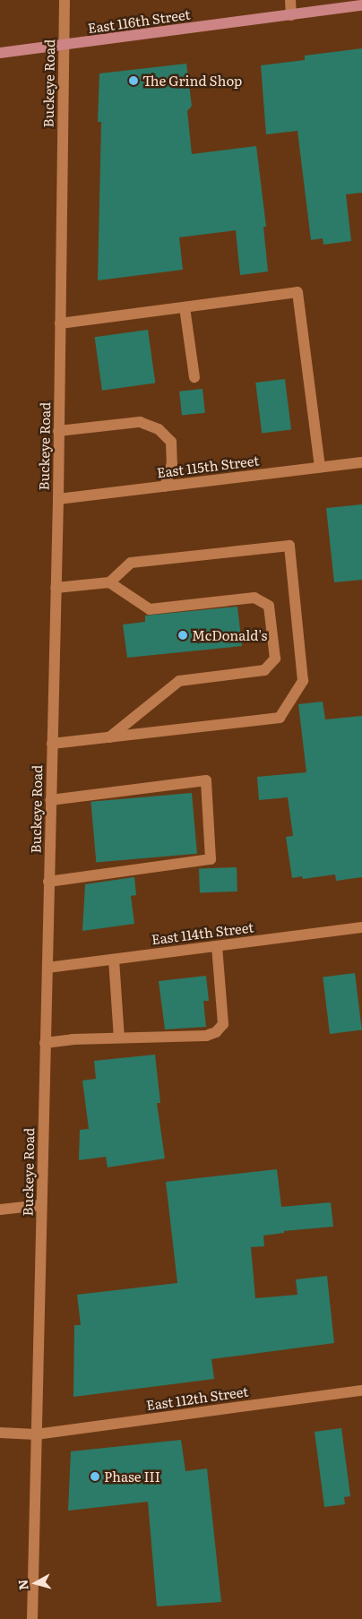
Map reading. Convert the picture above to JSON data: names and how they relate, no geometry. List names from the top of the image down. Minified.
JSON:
{"streets":{"main road":["East 116th Street"],"street":["Buckeye Road","East 115th Street","East 114th Street","East 112th Street"]},"crossings":[["East 116th Street","Buckeye Road"],["Buckeye Road","East 115th Street"],["Buckeye Road","East 114th Street"],["Buckeye Road","East 112th Street"]],"places":["The Grind Shop","McDonald's","Phase III"],"north":"left"}
